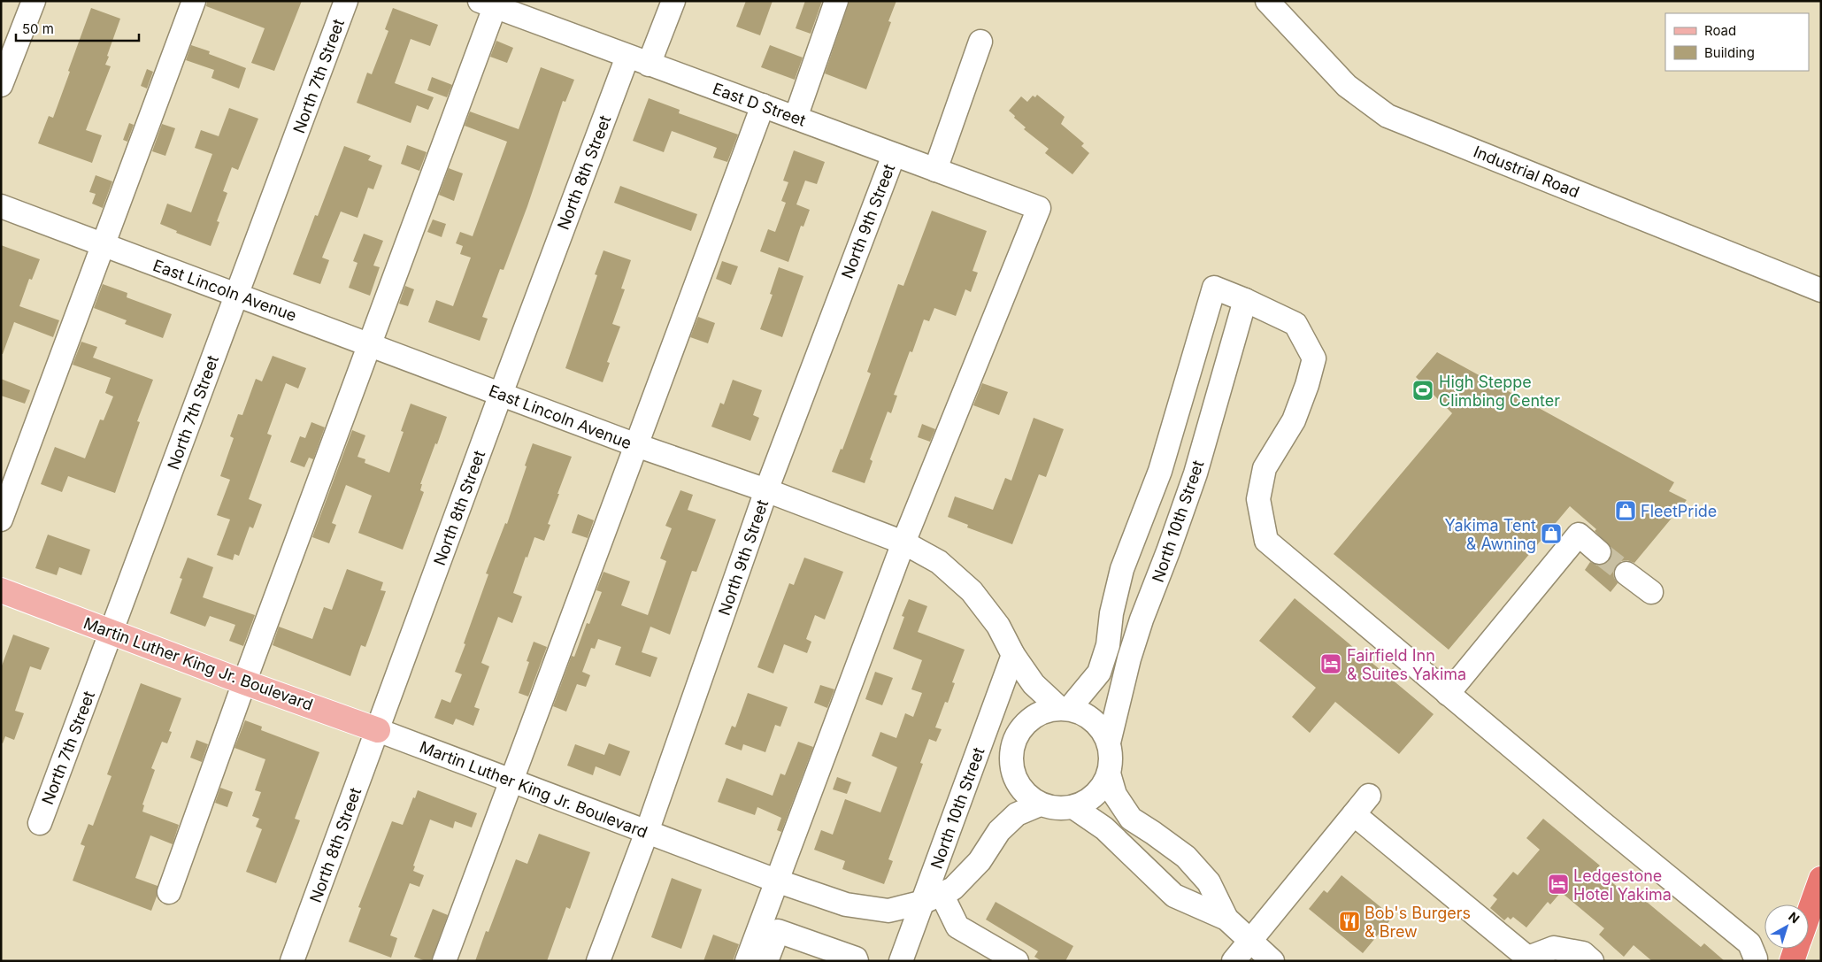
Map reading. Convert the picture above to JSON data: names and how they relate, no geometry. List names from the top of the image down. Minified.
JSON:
{"streets":{"main road":["Martin Luther King Jr. Boulevard"],"street":["North 7th Street","East D Street","Industrial Road","North 8th Street","North 9th Street","East Lincoln Avenue","North 10th Street"]},"crossings":[["North 7th Street","East Lincoln Avenue"],["North 7th Street","Martin Luther King Jr. Boulevard"],["East D Street","North 8th Street"],["East D Street","North 9th Street"],["East D Street","East Lincoln Avenue"],["North 8th Street","East Lincoln Avenue"],["North 8th Street","Martin Luther King Jr. Boulevard"],["North 9th Street","East Lincoln Avenue"],["North 9th Street","Martin Luther King Jr. Boulevard"],["East Lincoln Avenue","North 10th Street"],["East Lincoln Avenue","Martin Luther King Jr. Boulevard"],["North 10th Street","Martin Luther King Jr. Boulevard"]],"places":{"sports":["High Steppe Climbing Center"],"shop":["FleetPride","Yakima Tent & Awning"],"hotel":["Fairfield Inn & Suites Yakima","Ledgestone Hotel Yakima"],"restaurant":["Bob's Burgers & Brew"]},"legend":["Road","Building"],"scale_bar":"50 m","north":"top right"}
